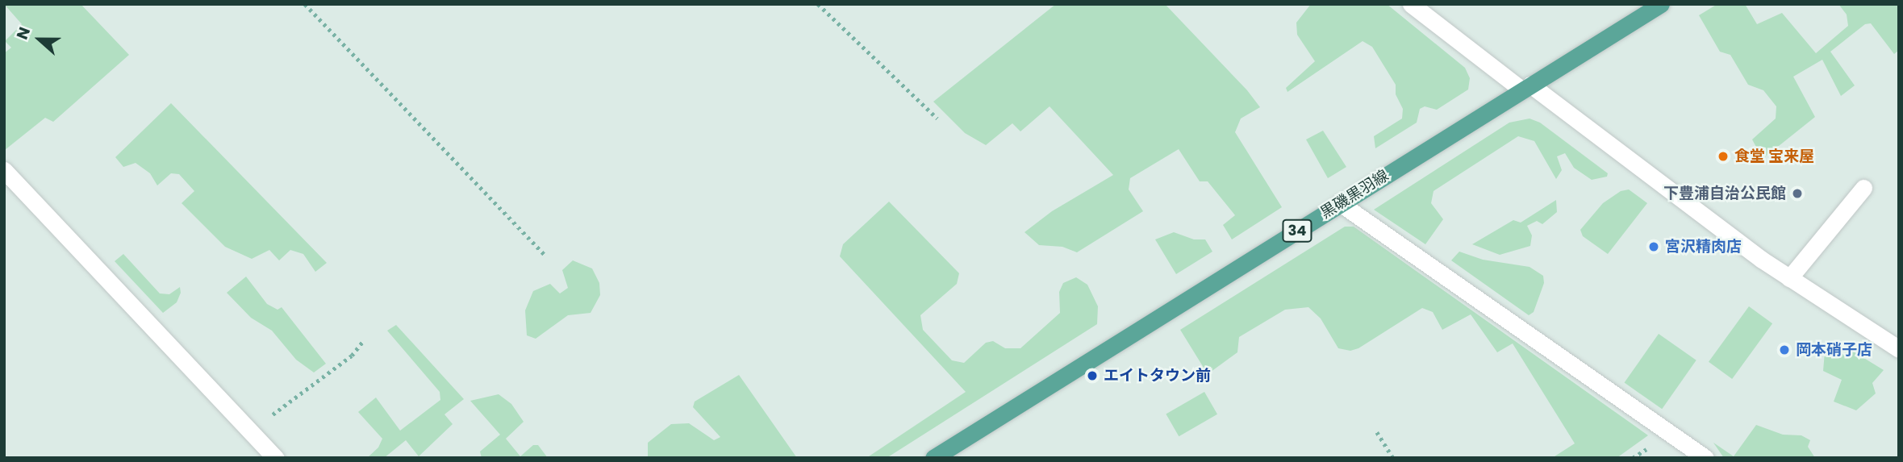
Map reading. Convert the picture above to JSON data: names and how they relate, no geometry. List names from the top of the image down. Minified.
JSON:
{"streets":{"main road":["黒磯黒羽線","34"]},"places":["食堂 宝来屋","下豊浦自治公民館","宮沢精肉店","岡本硝子店","エイトタウン前"],"north":"left"}
